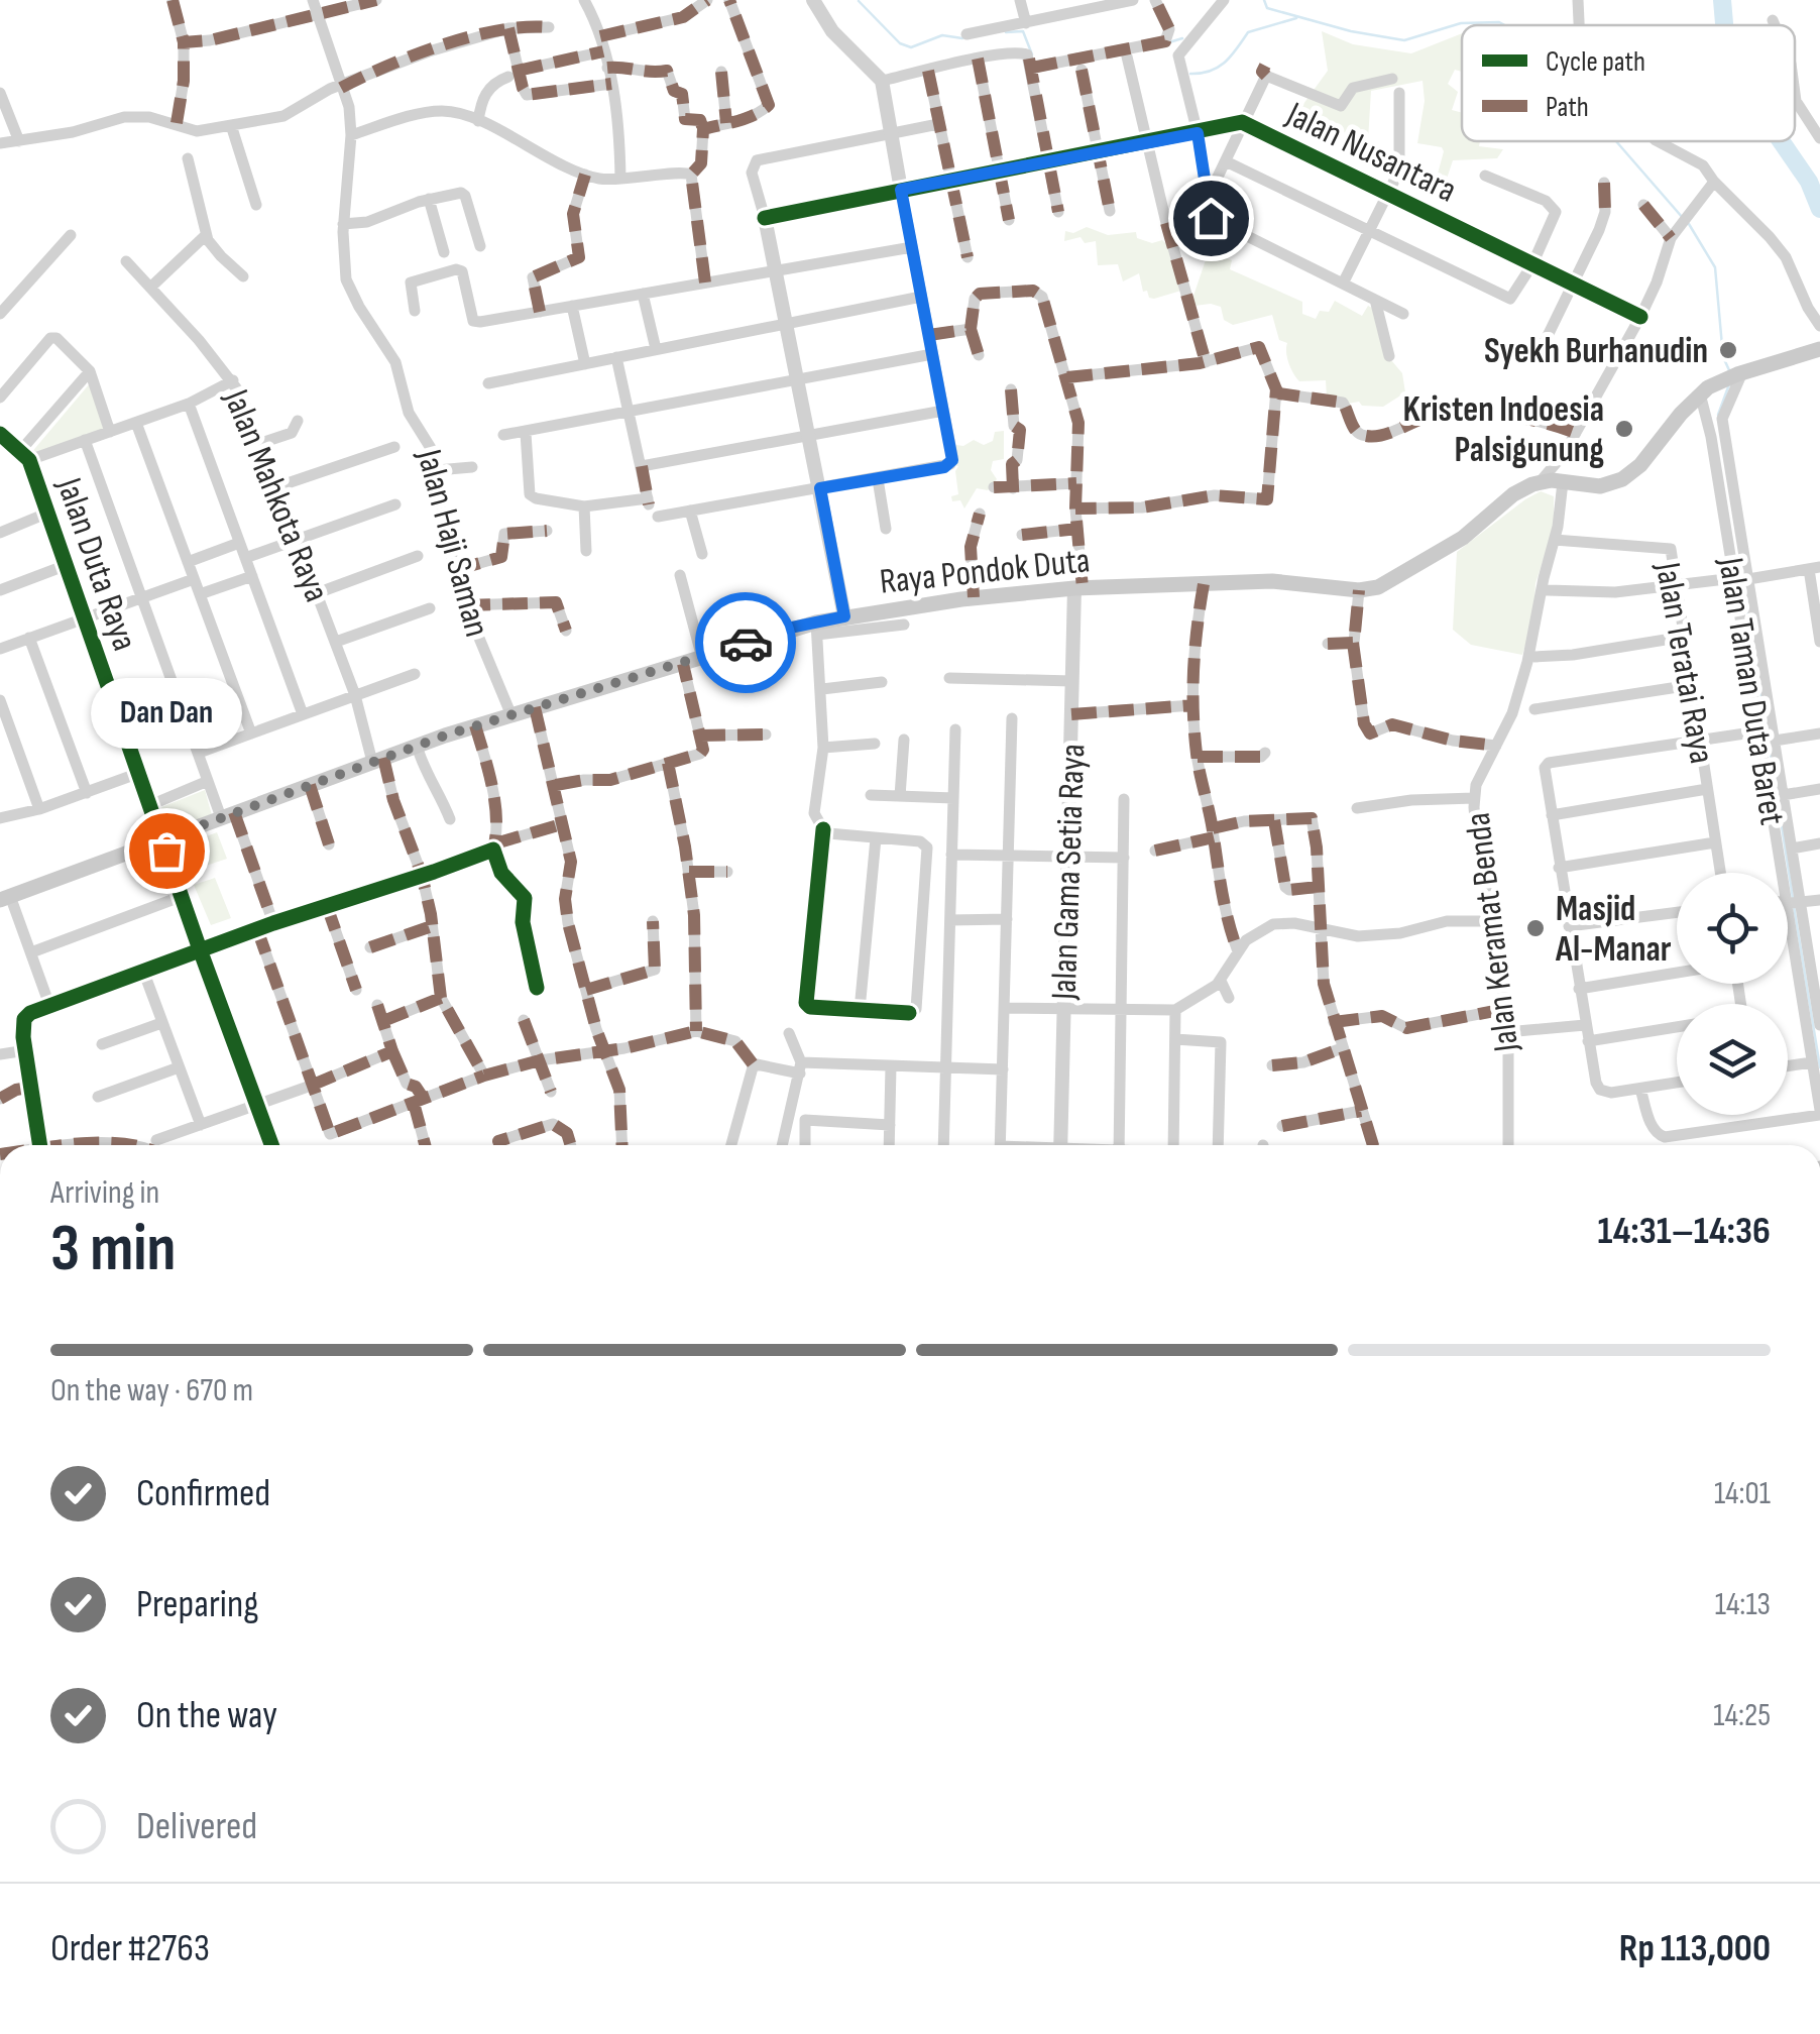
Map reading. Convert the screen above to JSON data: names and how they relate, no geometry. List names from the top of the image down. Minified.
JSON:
{"streets":{"main road":["Raya Pondok Duta"],"street":["Jalan Nusantara","Jalan Mahkota Raya","Jalan Haji Saman","Jalan Duta Raya","Jalan Teratai Raya","Jalan Taman Duta Baret","Jalan Gama Setia Raya","Jalan Keramat Benda"]},"crossings":[["Jalan Mahkota Raya","Raya Pondok Duta"],["Jalan Haji Saman","Raya Pondok Duta"],["Jalan Duta Raya","Raya Pondok Duta"],["Raya Pondok Duta","Jalan Gama Setia Raya"],["Jalan Teratai Raya","Jalan Keramat Benda"]],"places":["Syekh Burhanudin","Kristen Indoesia Palsigunung","Dan Dan","Masjid Al-Manar"],"legend":["Cycle path","Path"],"page":{"bubble":"Dan Dan","heading":["3 min","Arriving in","14:31–14:36"],"panel":["Order #2763","Rp 113,000"],"bar":"On the way · 670 m","list":[["Confirmed","14:01"],["Preparing","14:13"],["On the way","14:25"],"Delivered"]}}
